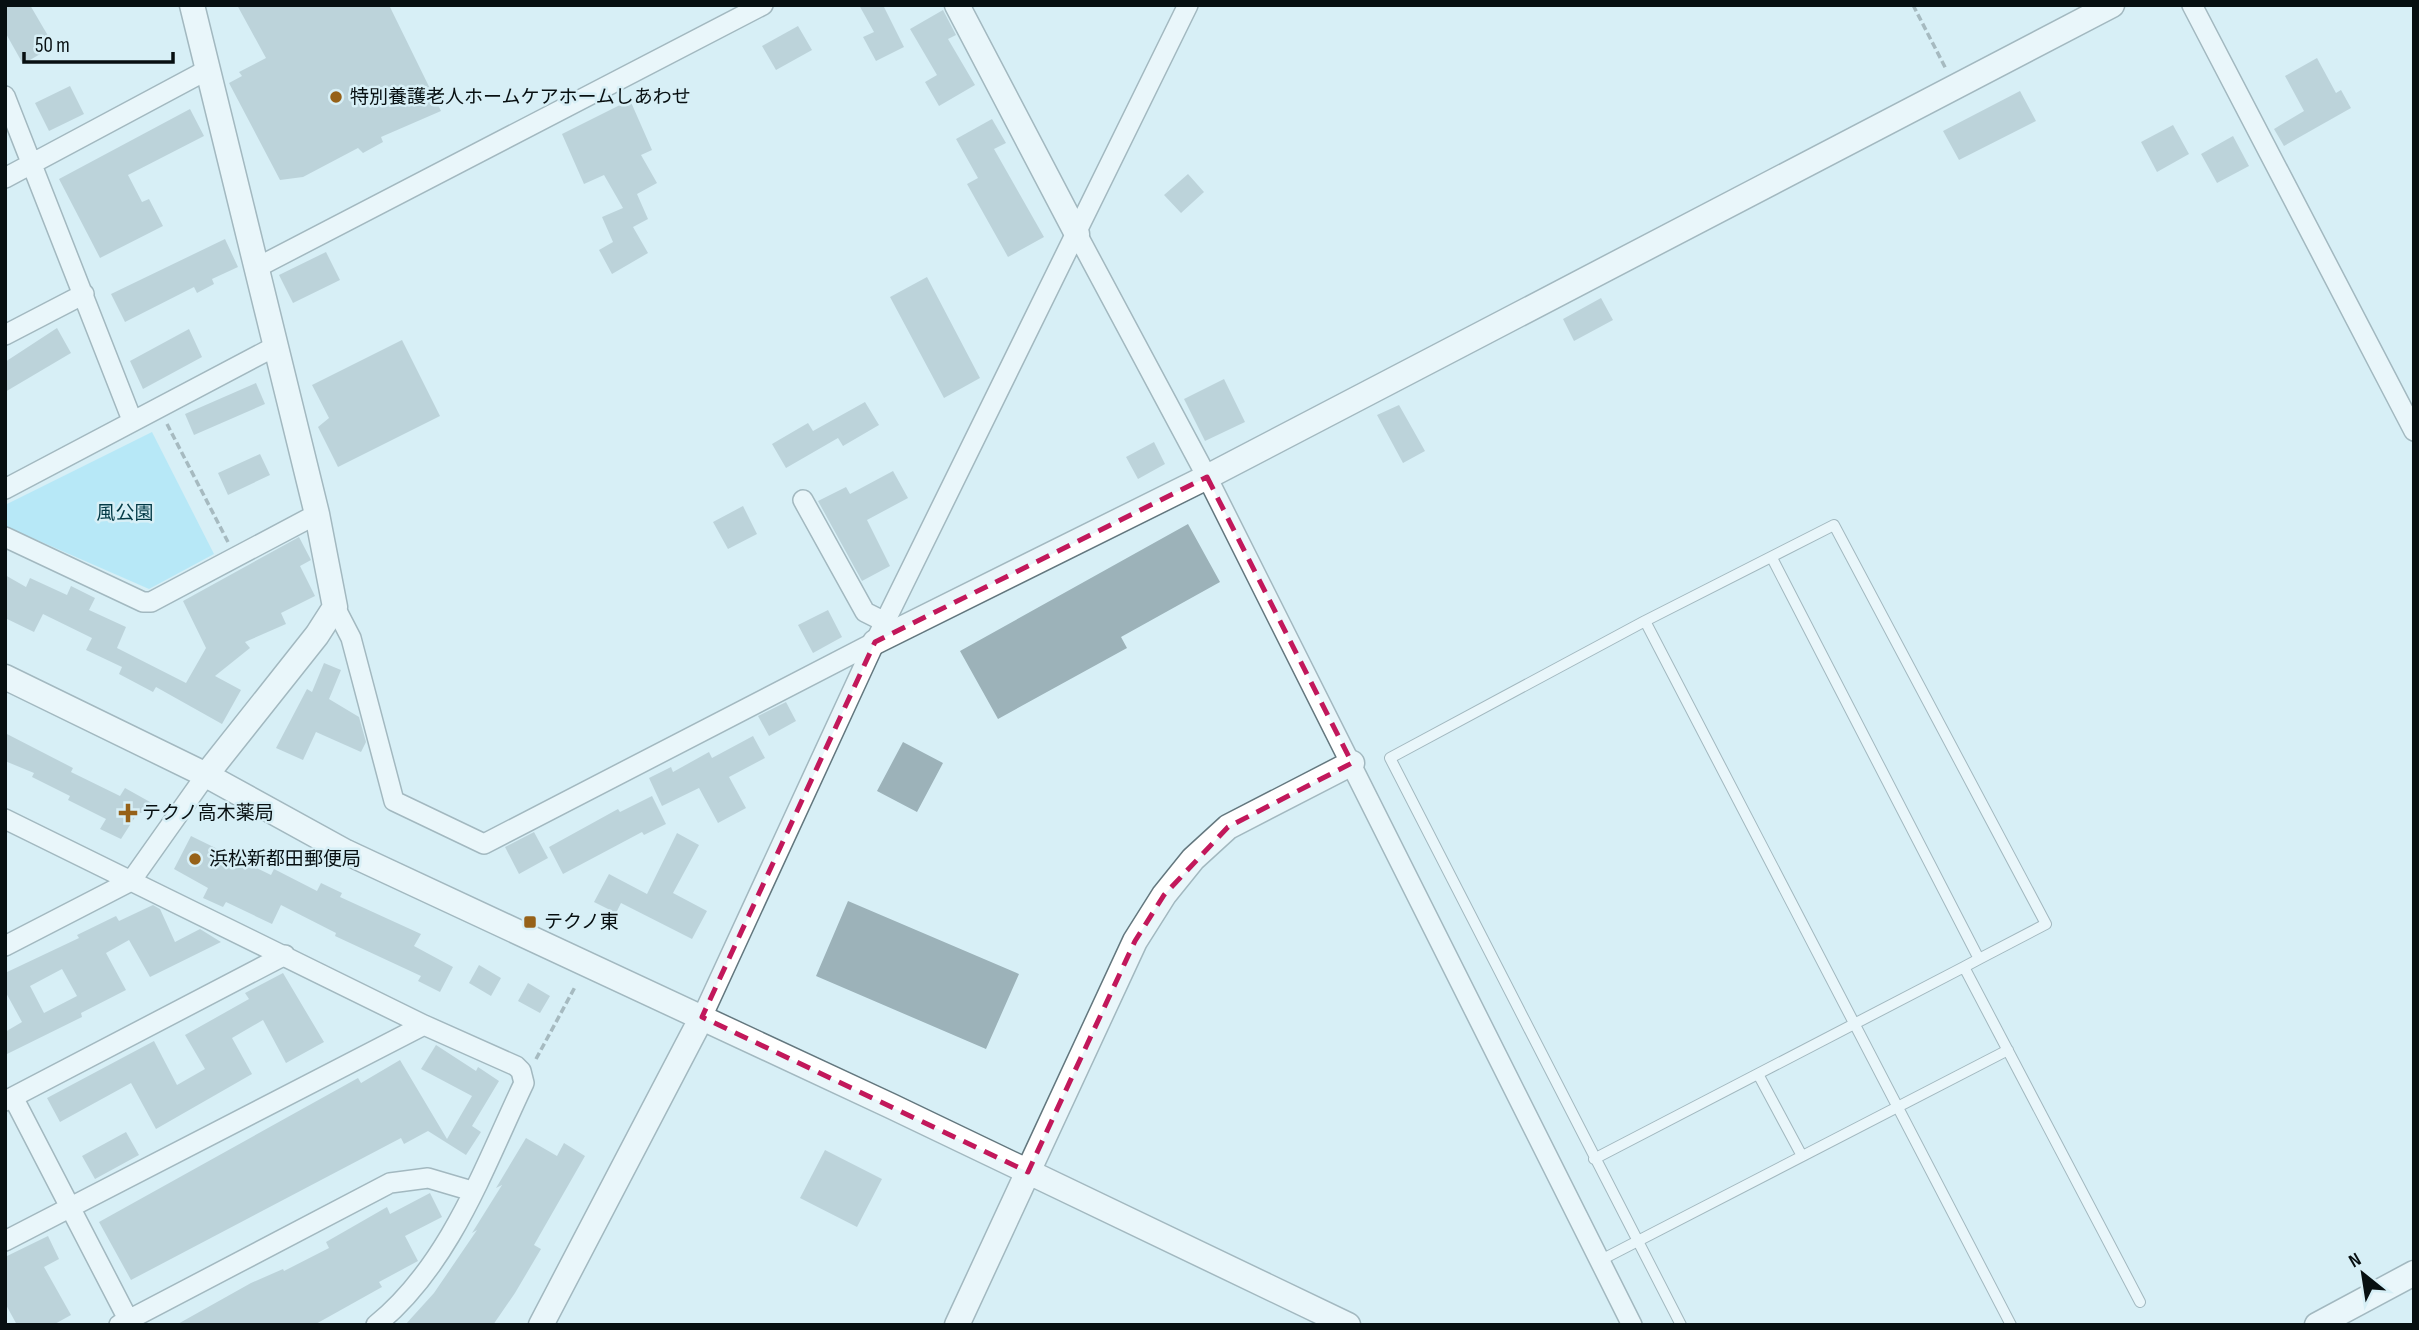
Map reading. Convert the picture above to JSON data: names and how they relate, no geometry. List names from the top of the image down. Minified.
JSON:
{"parks":["風公園"],"places":{"other":["特別養護老人ホームケアホームしあわせ","浜松新都田郵便局"],"health":["テクノ高木薬局"],"transit":["テクノ東"]},"scale_bar":"50 m","north":"top left"}
